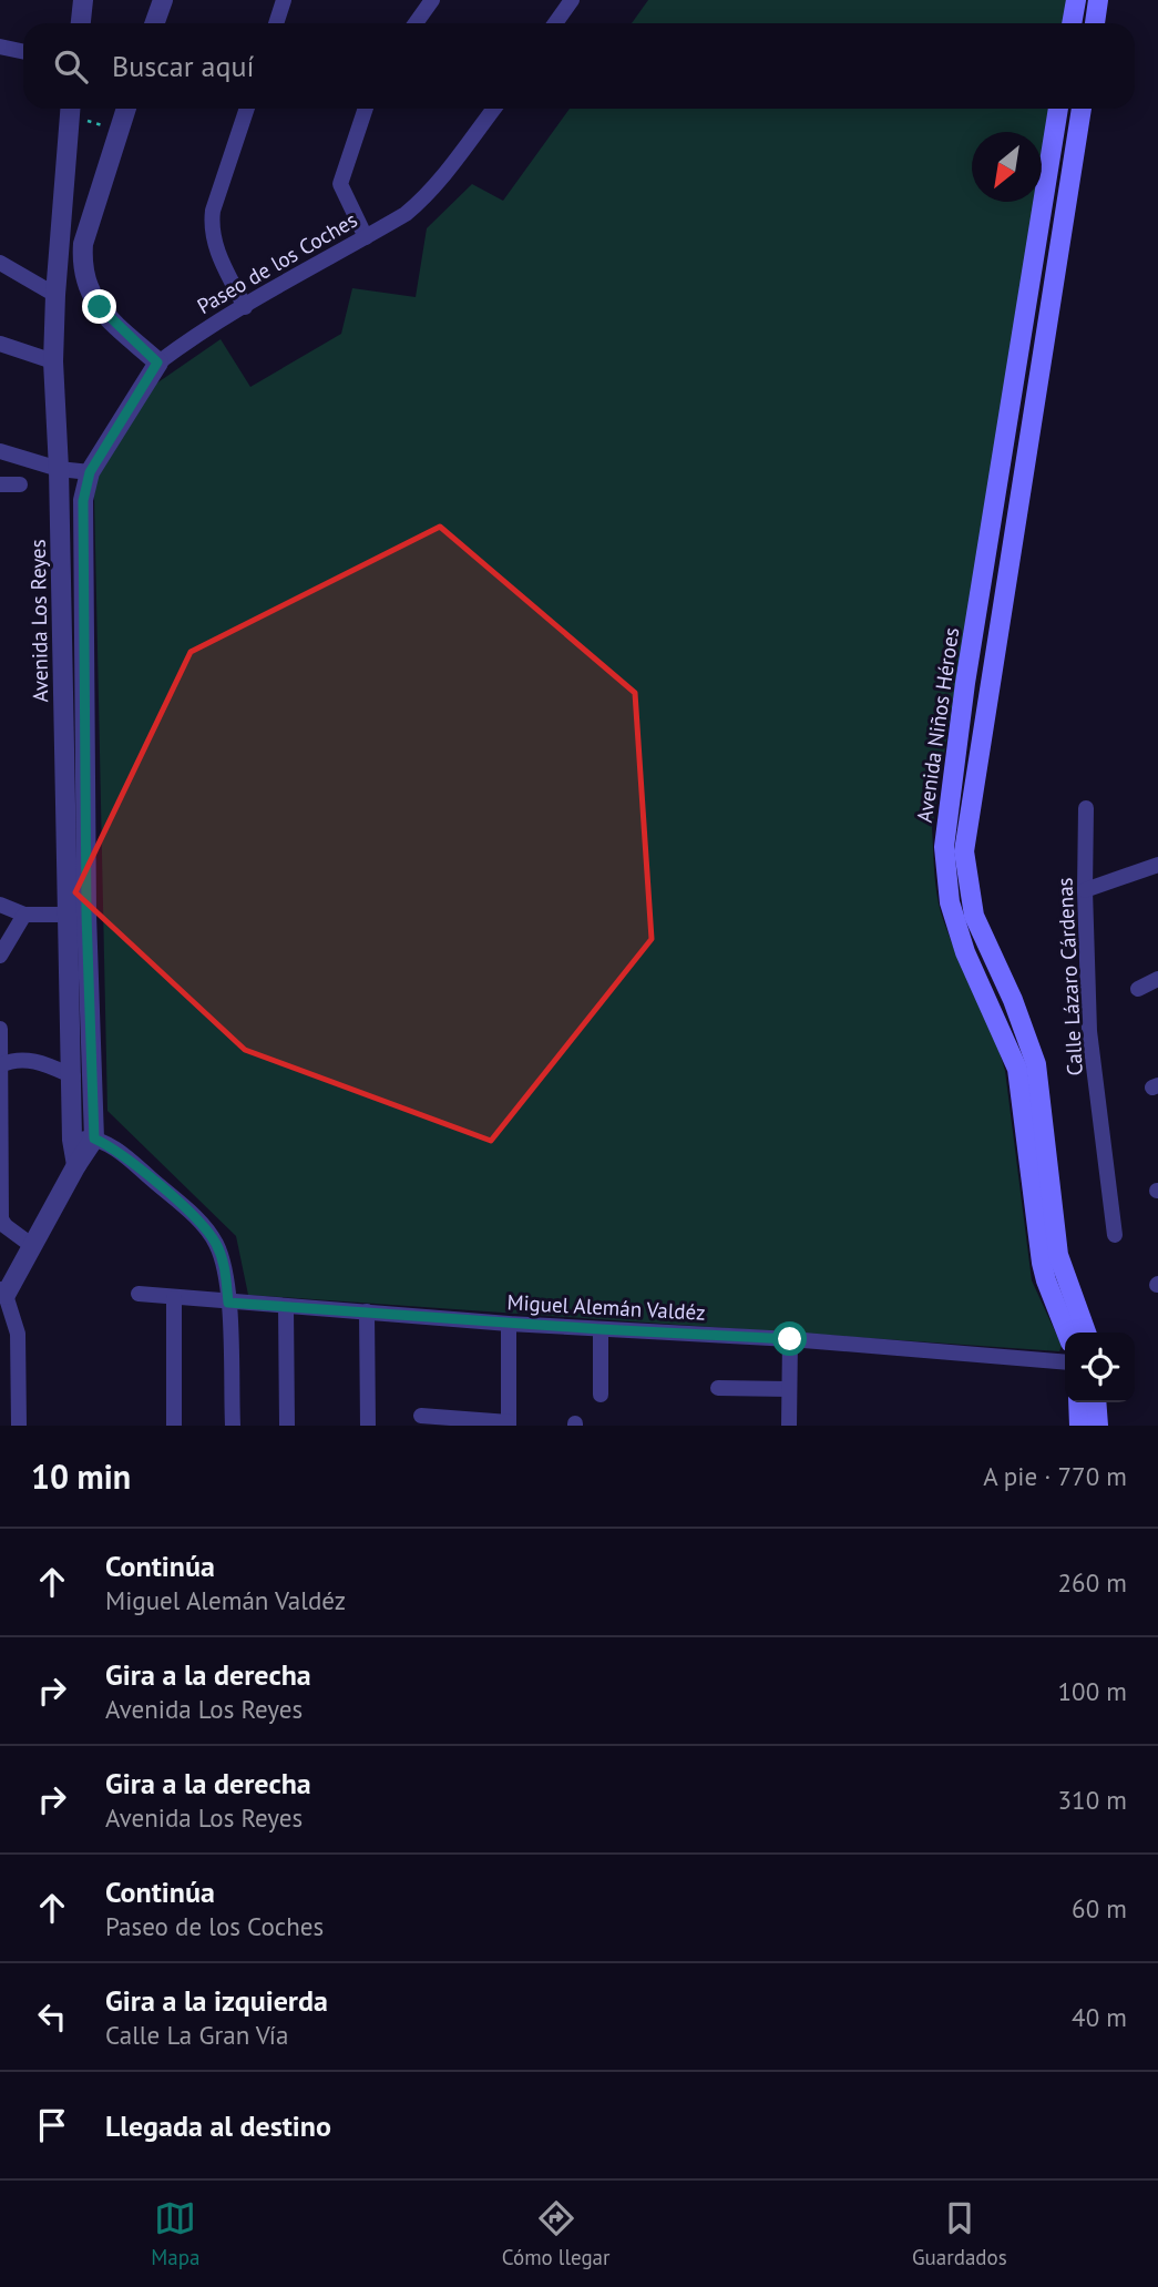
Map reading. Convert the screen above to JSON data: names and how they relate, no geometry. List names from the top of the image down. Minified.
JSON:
{"streets":{"main road":["Avenida Niños Héroes"],"street":["Paseo de los Coches","Avenida Los Reyes","Calle Lázaro Cárdenas","Miguel Alemán Valdéz"]},"crossings":[["Paseo de los Coches","Avenida Los Reyes"]],"north":"bottom left","page":{"search":"Buscar aquí","heading":["10 min","A pie · 770 m"],"list":[["Continúa","Miguel Alemán Valdéz","260 m"],["Gira a la derecha","Avenida Los Reyes","100 m"],["Gira a la derecha","Avenida Los Reyes","310 m"],["Continúa","Paseo de los Coches","60 m"],["Gira a la izquierda","Calle La Gran Vía","40 m"],"Llegada al destino"],"nav":["Mapa","Cómo llegar","Guardados"]}}
